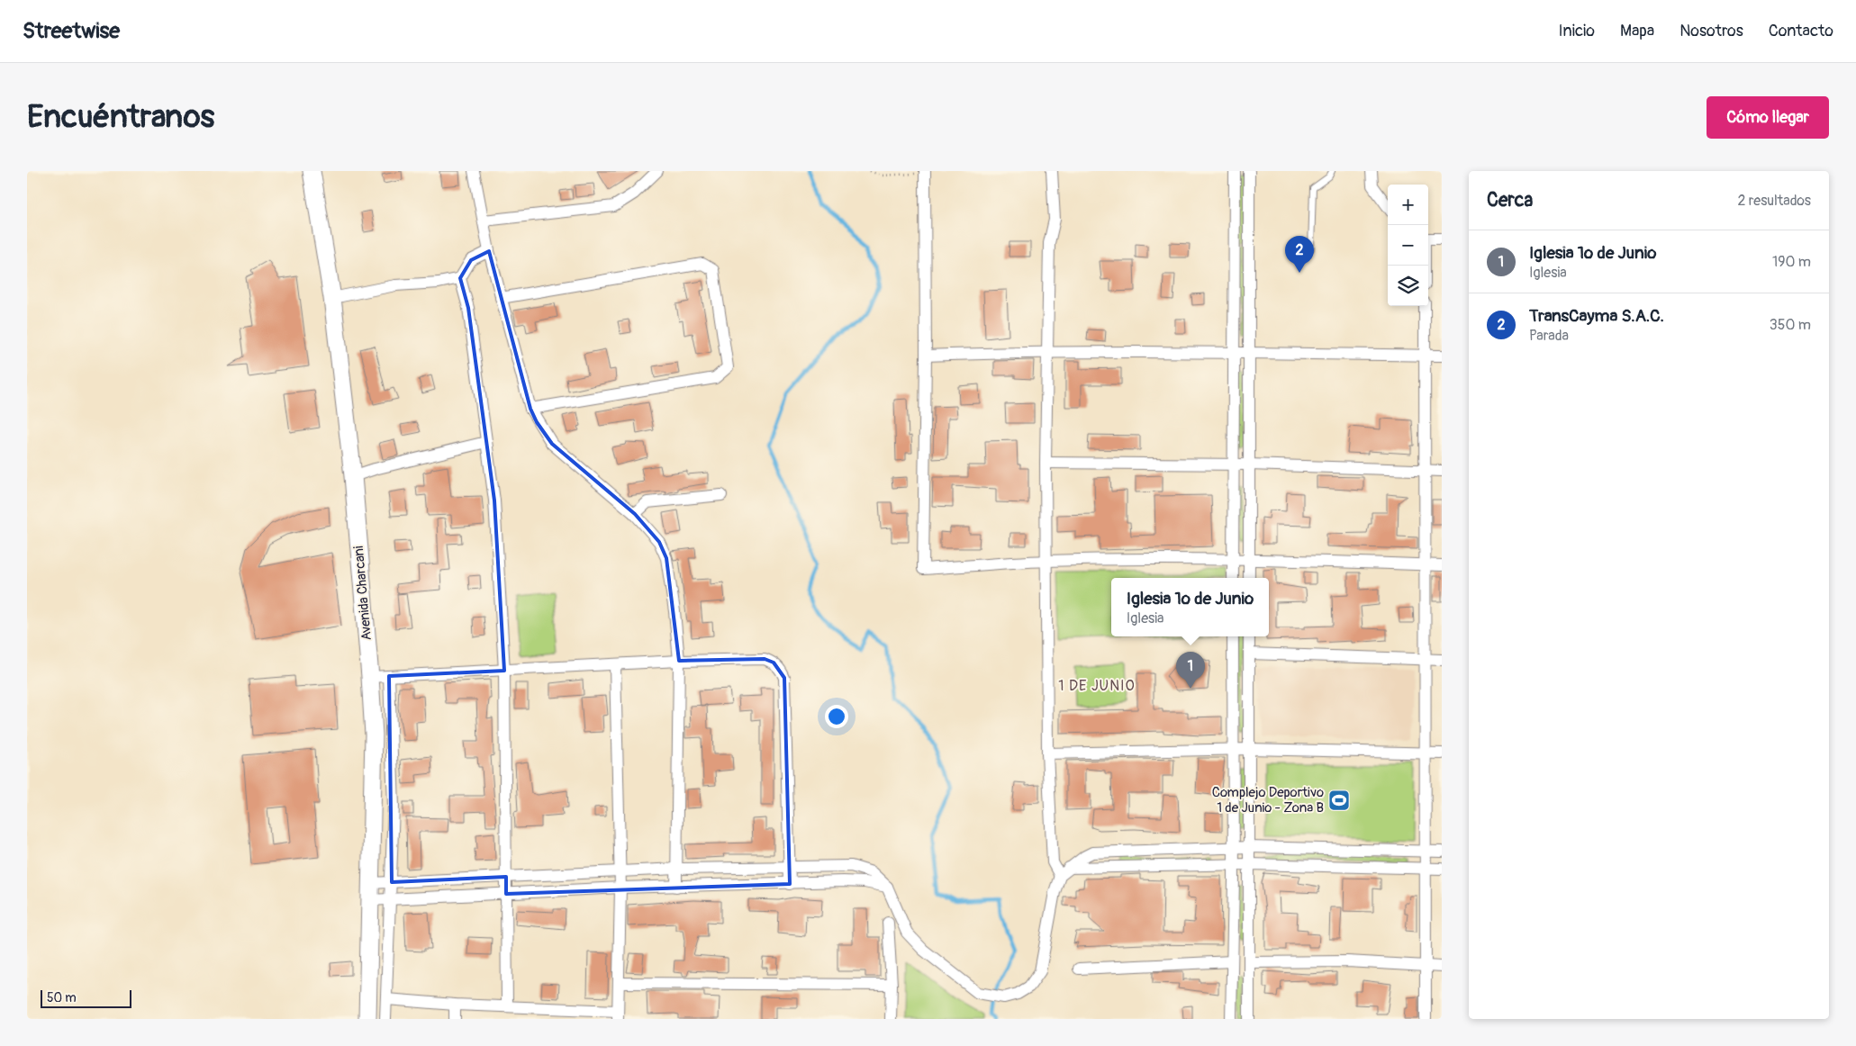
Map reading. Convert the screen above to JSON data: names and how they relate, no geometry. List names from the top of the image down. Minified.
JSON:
{"streets":{"main road":["Avenida Charcani"]},"districts":["1 DE JUNIO"],"places":{"sports":["Complejo Deportivo 1 de Junio - Zona B"]},"scale_bar":"50 m","page":{"header":"Streetwise","nav":["Inicio","Mapa","Nosotros","Contacto"],"buttons":"Cómo llegar","title":"Encuéntranos","heading":["Cerca","2 resultados"],"map_buttons":["+","−"],"list":[{"mark":"1","name":"Iglesia 1º de Junio","note":"Iglesia","value":"190 m"},{"mark":"2","name":"TransCayma S.A.C.","note":"Parada","value":"350 m"}],"pins":["2","1"],"popup":["Iglesia 1º de Junio","Iglesia"],"scale":"50 m"}}
